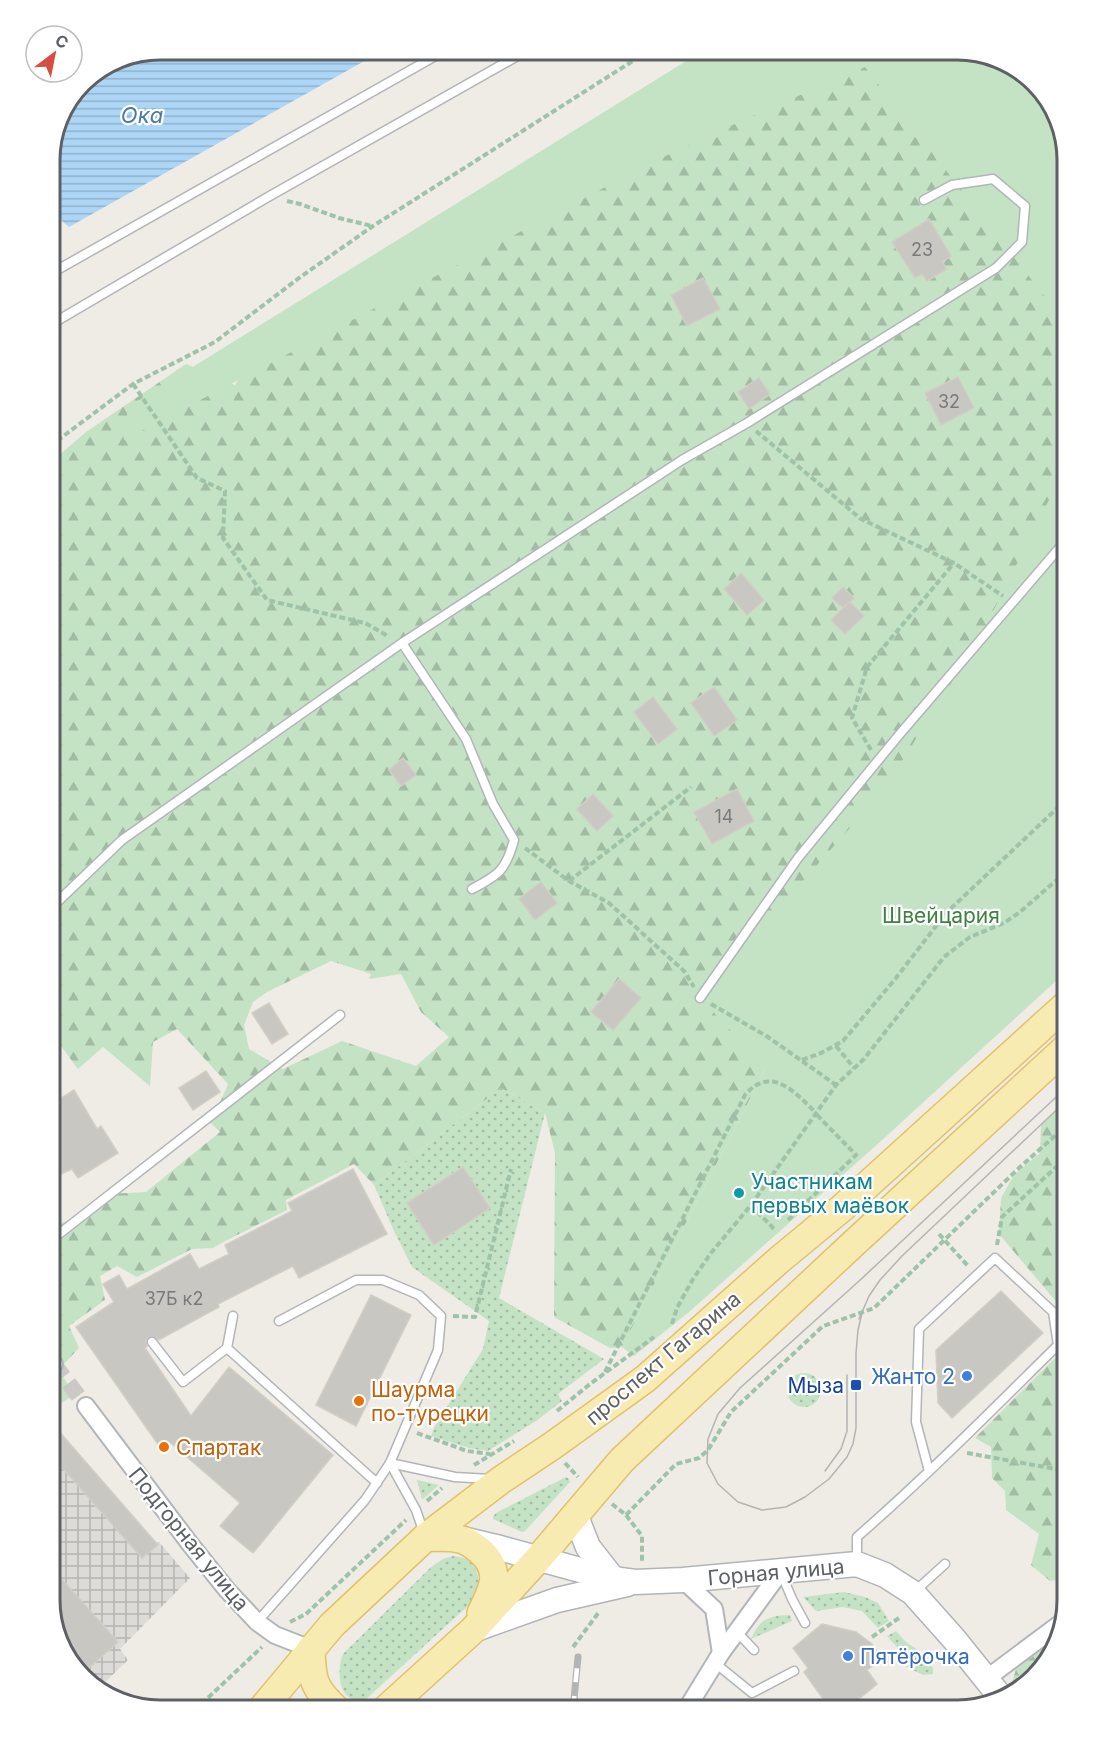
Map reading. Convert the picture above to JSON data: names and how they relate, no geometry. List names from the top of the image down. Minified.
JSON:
{"streets":{"main road":["проспект Гагарина","Горная улица"],"street":["Подгорная улица"]},"crossings":[["проспект Гагарина","Подгорная улица"],["проспект Гагарина","Горная улица"]],"water":["Ока"],"parks":["Швейцария"],"places":{"other":["Участникам первых маёвок","Жанто 2","Шаурма по-турецки","Спартак","Пятёрочка"],"transit":["Мыза"]},"house_numbers":["23","32","14","37Б к2"],"north":"top right"}
